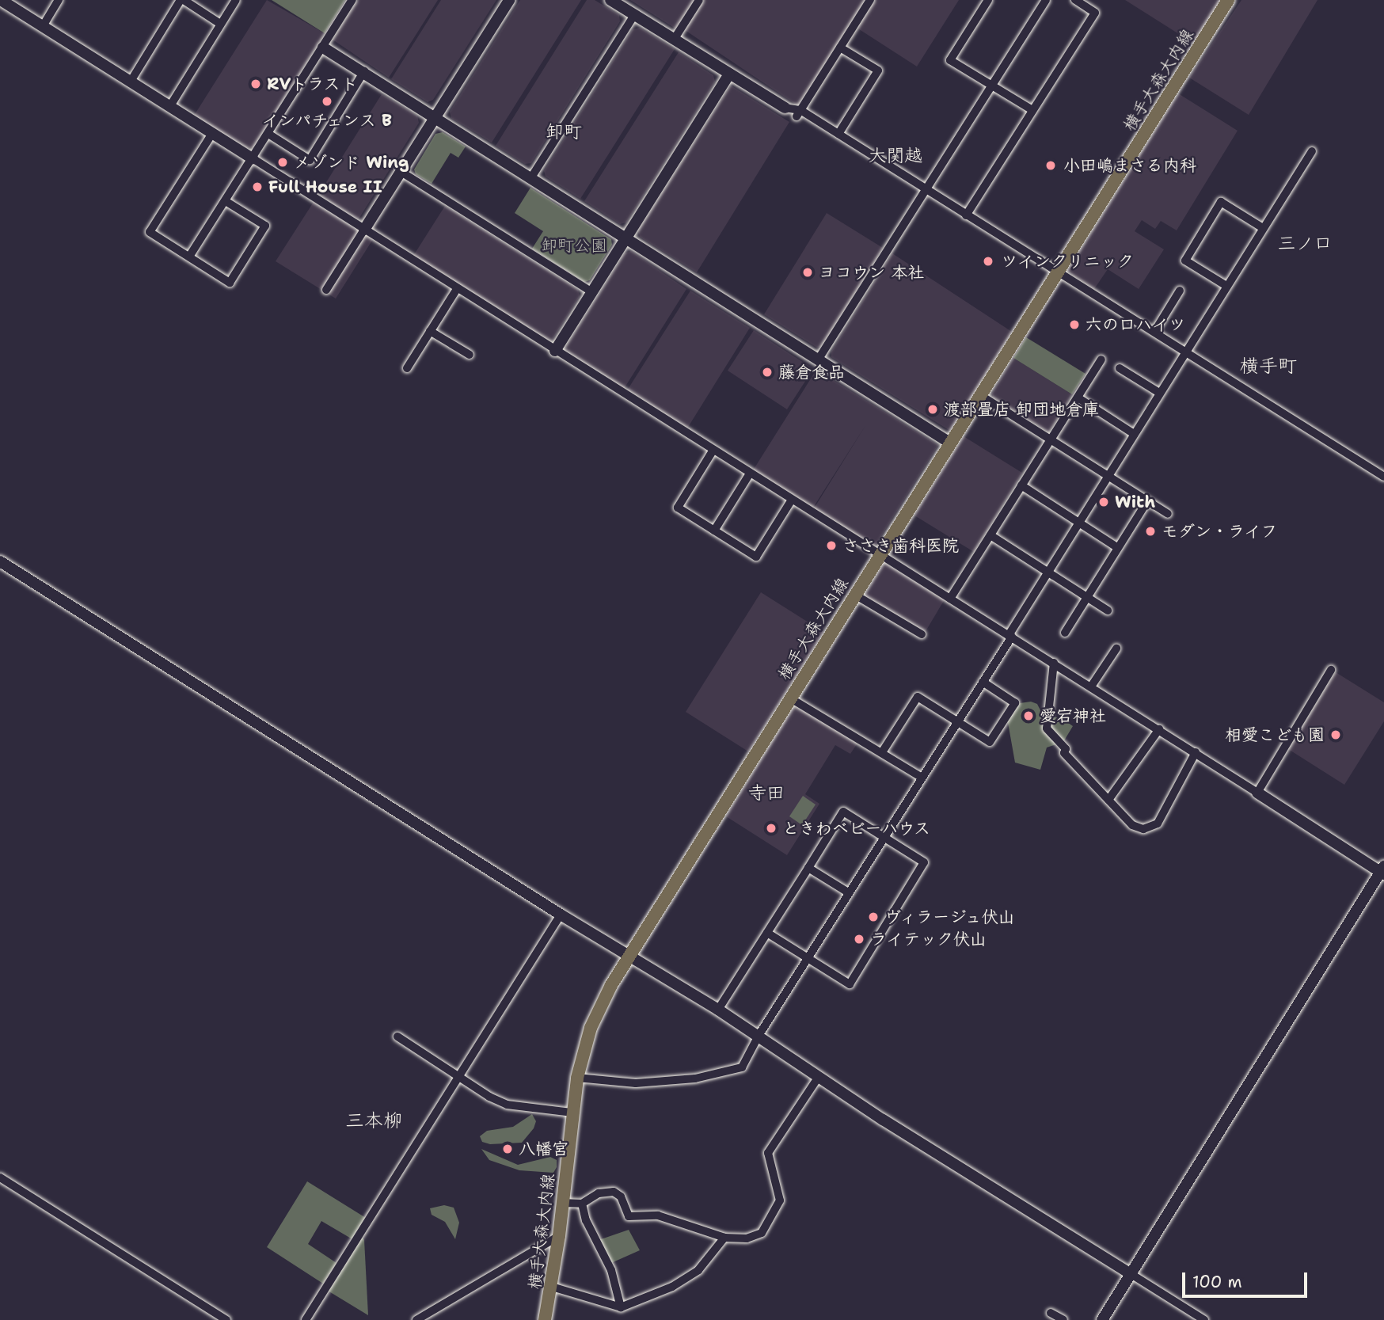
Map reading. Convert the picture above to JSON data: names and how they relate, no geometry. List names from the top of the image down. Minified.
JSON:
{"streets":{"main road":["横手大森大内線"]},"districts":["卸町","大関越","三ノ口","横手町","寺田","三本柳"],"parks":["卸町公園"],"places":["RVトラスト","インパチェンス B","メゾンド Wing","小田嶋まさる内科","Full House II","ツインクリニック","ヨコウン 本社","六の口ハイツ","藤倉食品","渡部畳店 卸団地倉庫","With","モダン・ライフ","ささき歯科医院","愛宕神社","相愛こども園","ときわベビーハウス","ヴィラージュ伏山","ライテック伏山","八幡宮"],"scale_bar":"100 m"}
